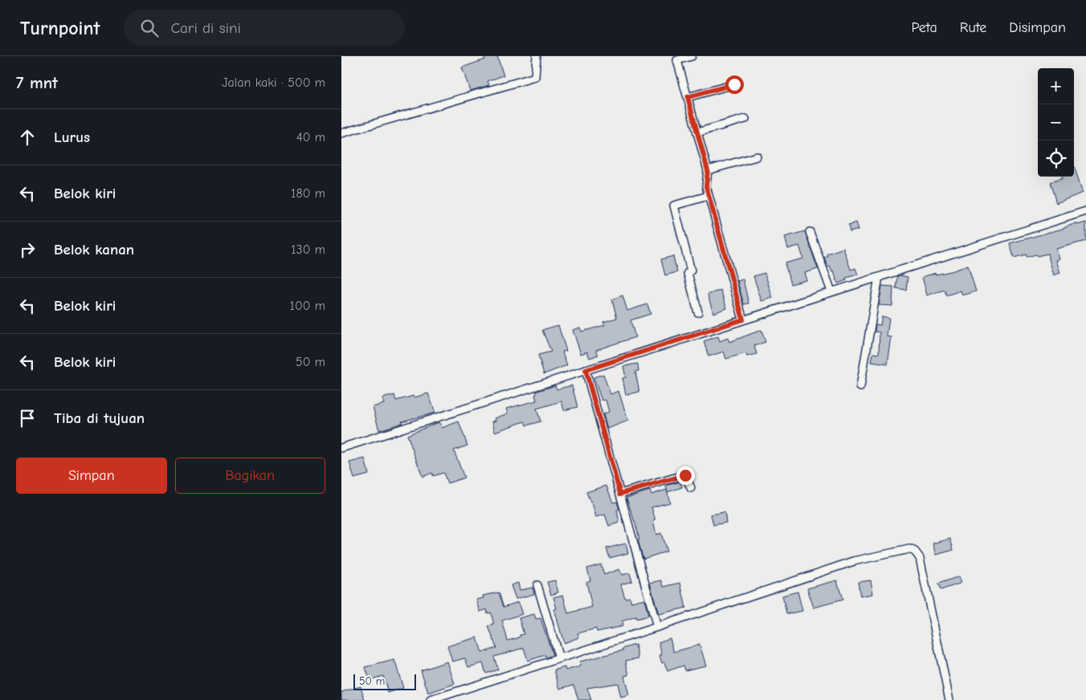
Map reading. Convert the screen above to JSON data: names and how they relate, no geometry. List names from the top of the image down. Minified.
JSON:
{"scale_bar":"50 m","page":{"header":"Turnpoint","search":"Cari di sini","nav":["Peta","Rute","Disimpan"],"heading":["7 mnt","Jalan kaki · 500 m"],"map_buttons":["+","−"],"list":[["Lurus","40 m"],["Belok kiri","180 m"],["Belok kanan","130 m"],["Belok kiri","100 m"],["Belok kiri","50 m"],"Tiba di tujuan"],"buttons":["Simpan","Bagikan"],"scale":"50 m"}}
